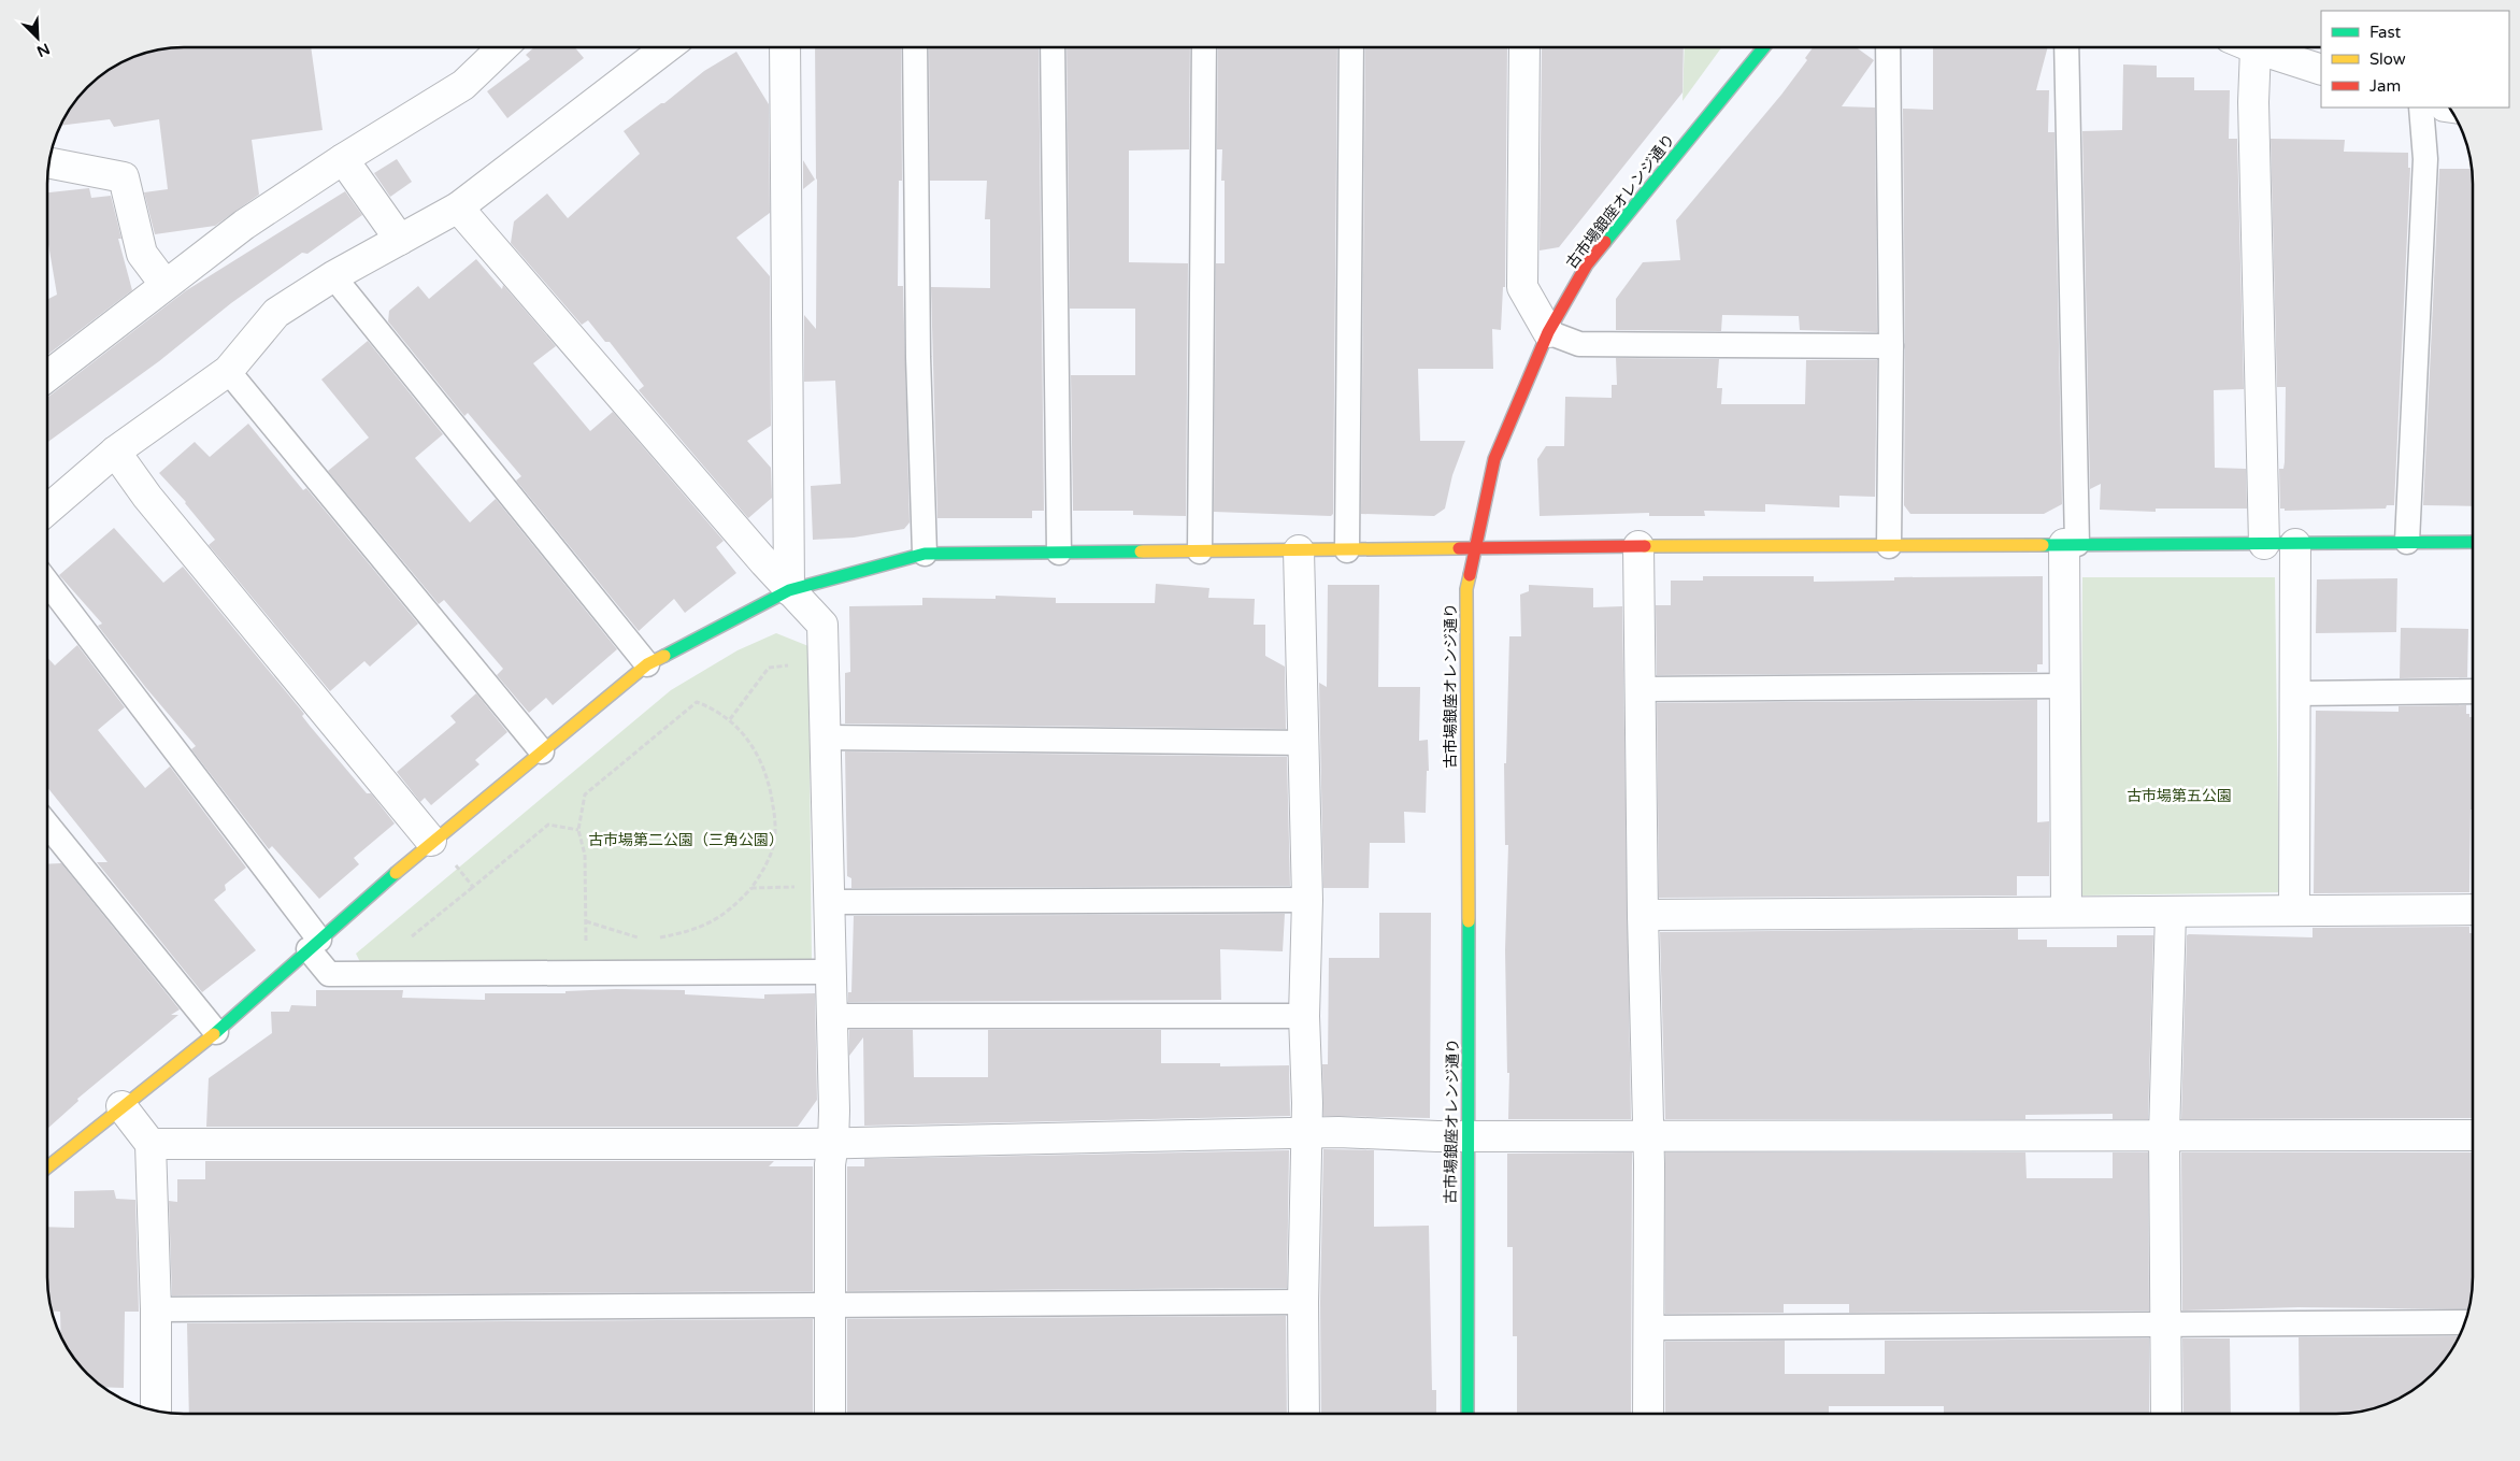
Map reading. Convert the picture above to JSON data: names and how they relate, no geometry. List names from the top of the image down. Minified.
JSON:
{"streets":{"street":["古市場銀座オレンジ通り"]},"parks":["古市場第五公園","古市場第二公園（三角公園）"],"legend":["Fast","Slow","Jam"],"north":"bottom right"}
